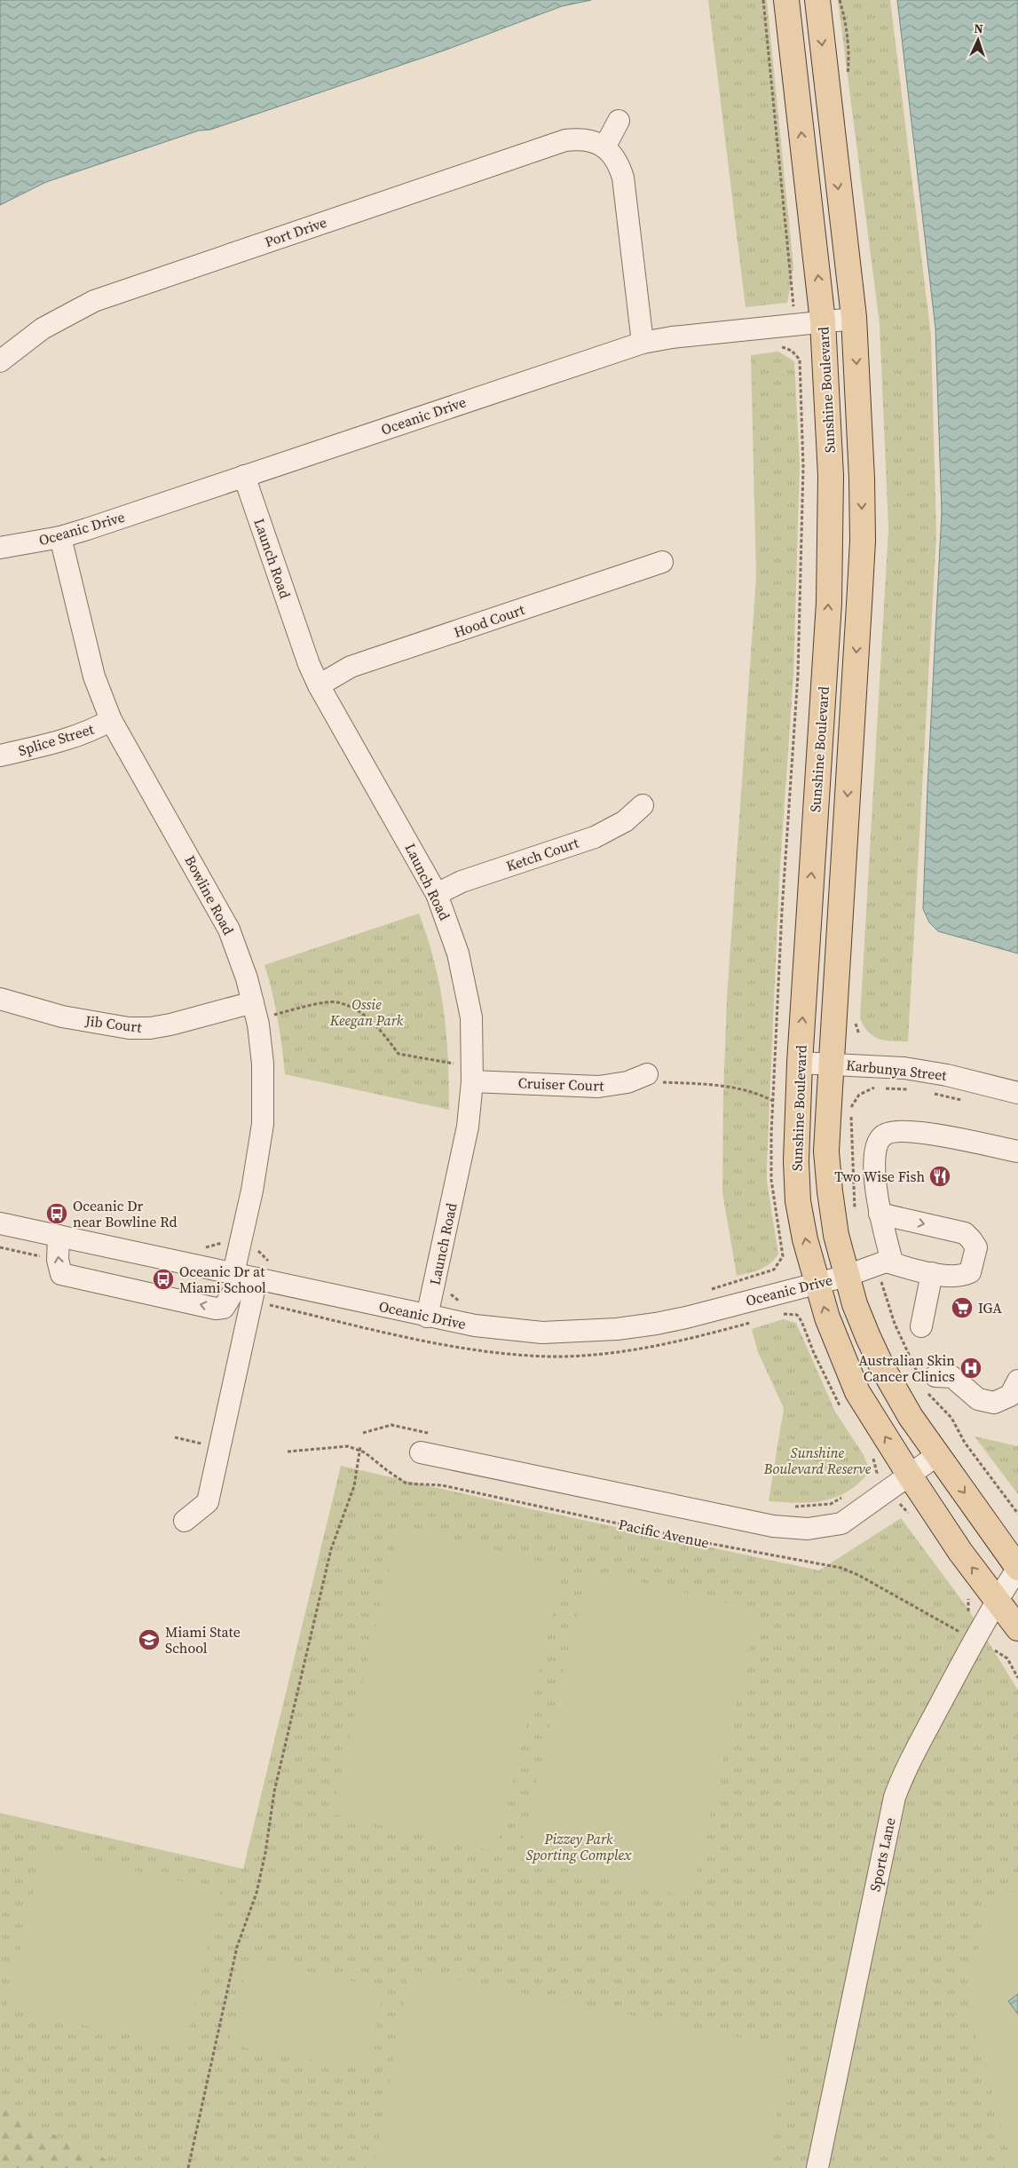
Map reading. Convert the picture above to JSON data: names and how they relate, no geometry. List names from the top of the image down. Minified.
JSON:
{"streets":{"main road":["Sunshine Boulevard"],"street":["Port Drive","Oceanic Drive","Launch Road","Hood Court","Splice Street","Ketch Court","Bowline Road","Jib Court","Karbunya Street","Cruiser Court","Pacific Avenue","Sports Lane"]},"crossings":[["Port Drive","Oceanic Drive"],["Sunshine Boulevard","Oceanic Drive"],["Sunshine Boulevard","Karbunya Street"],["Sunshine Boulevard","Pacific Avenue"],["Oceanic Drive","Launch Road"],["Oceanic Drive","Bowline Road"],["Launch Road","Hood Court"],["Launch Road","Ketch Court"],["Launch Road","Cruiser Court"],["Splice Street","Bowline Road"],["Bowline Road","Jib Court"]],"parks":["Ossie Keegan Park","Sunshine Boulevard Reserve","Pizzey Park Sporting Complex"],"places":{"restaurant":["Two Wise Fish"],"bus stop":["Oceanic Dr near Bowline Rd","Oceanic Dr at Miami School"],"supermarket":["IGA"],"hospital":["Australian Skin Cancer Clinics"],"school or university":["Miami State School"]},"north":"top"}
